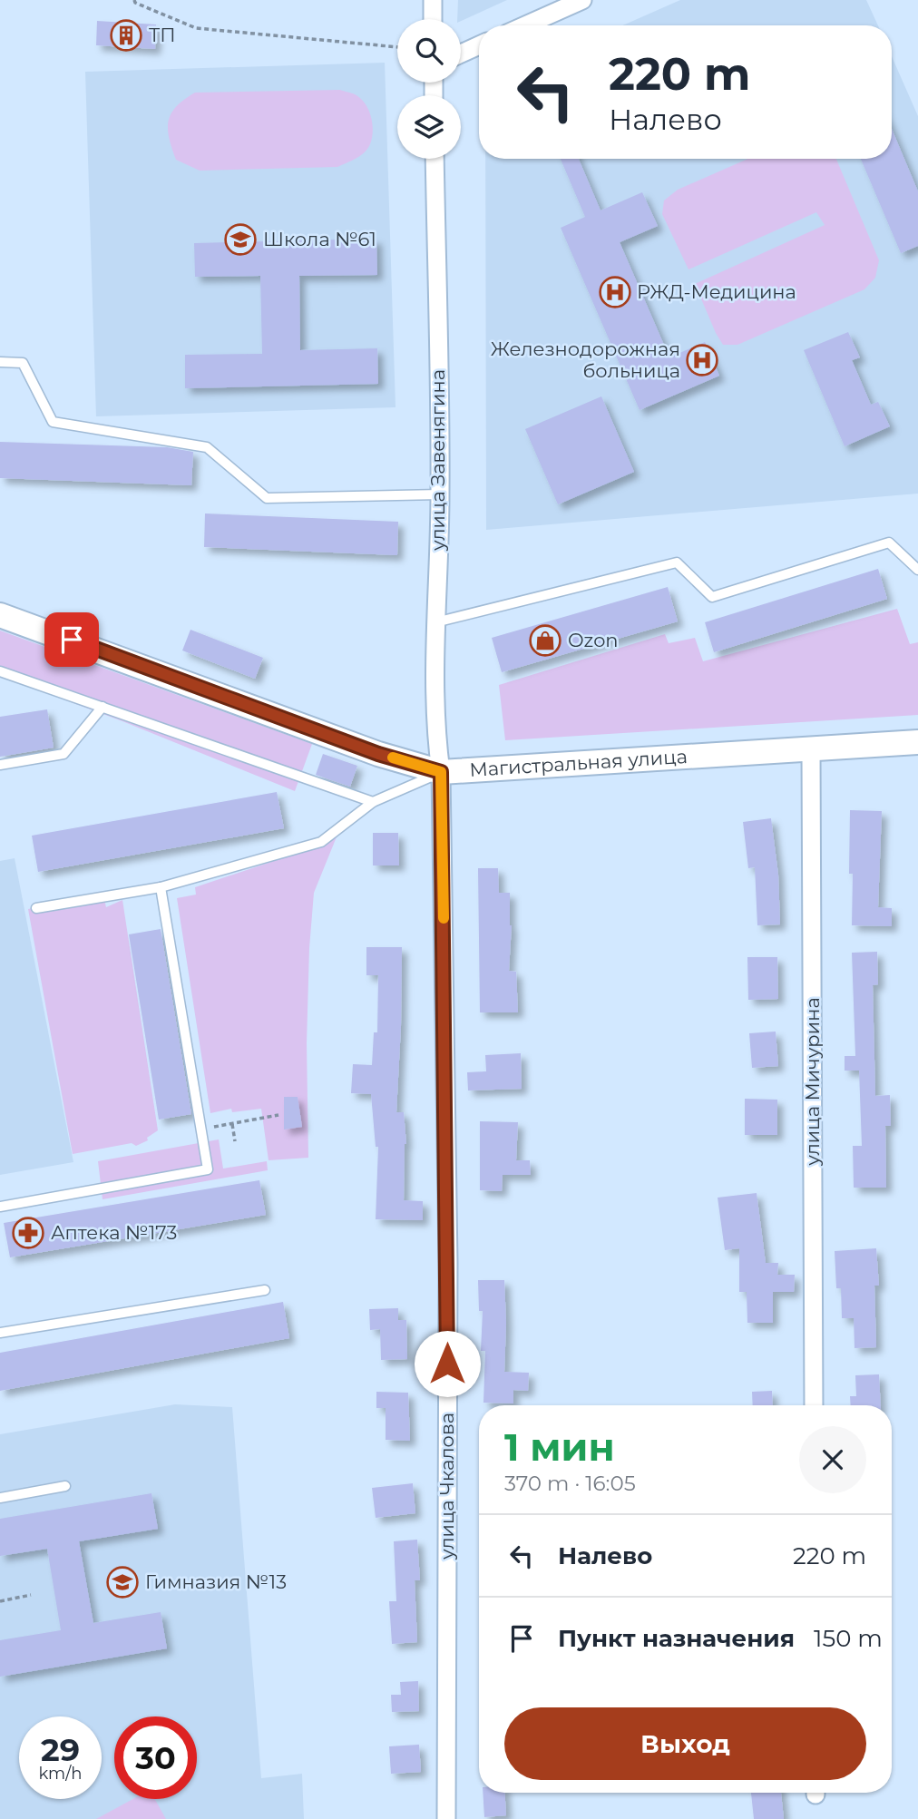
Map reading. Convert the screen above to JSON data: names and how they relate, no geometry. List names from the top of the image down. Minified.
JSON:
{"streets":{"main road":["Магистральная улица"],"street":["улица Завенягина","улица Мичурина","улица Чкалова"]},"crossings":[["улица Завенягина","Магистральная улица"],["улица Завенягина","улица Чкалова"],["Магистральная улица","улица Мичурина"],["Магистральная улица","улица Чкалова"]],"places":{"building":["ТП"],"school or university":["Школа №61","Гимназия №13"],"hospital":["РЖД-Медицина","Железнодорожная больница"],"shop":["Ozon"],"pharmacy":["Аптека №173"]},"page":{"turn":["220 m","Налево"],"heading":["1 мин","370 m · 16:05"],"list":[{"name":"Налево","value":"220 m"},{"name":"Пункт назначения","value":"150 m"}],"buttons":"Выход","speed":"29 km/h","limit":"30"}}
